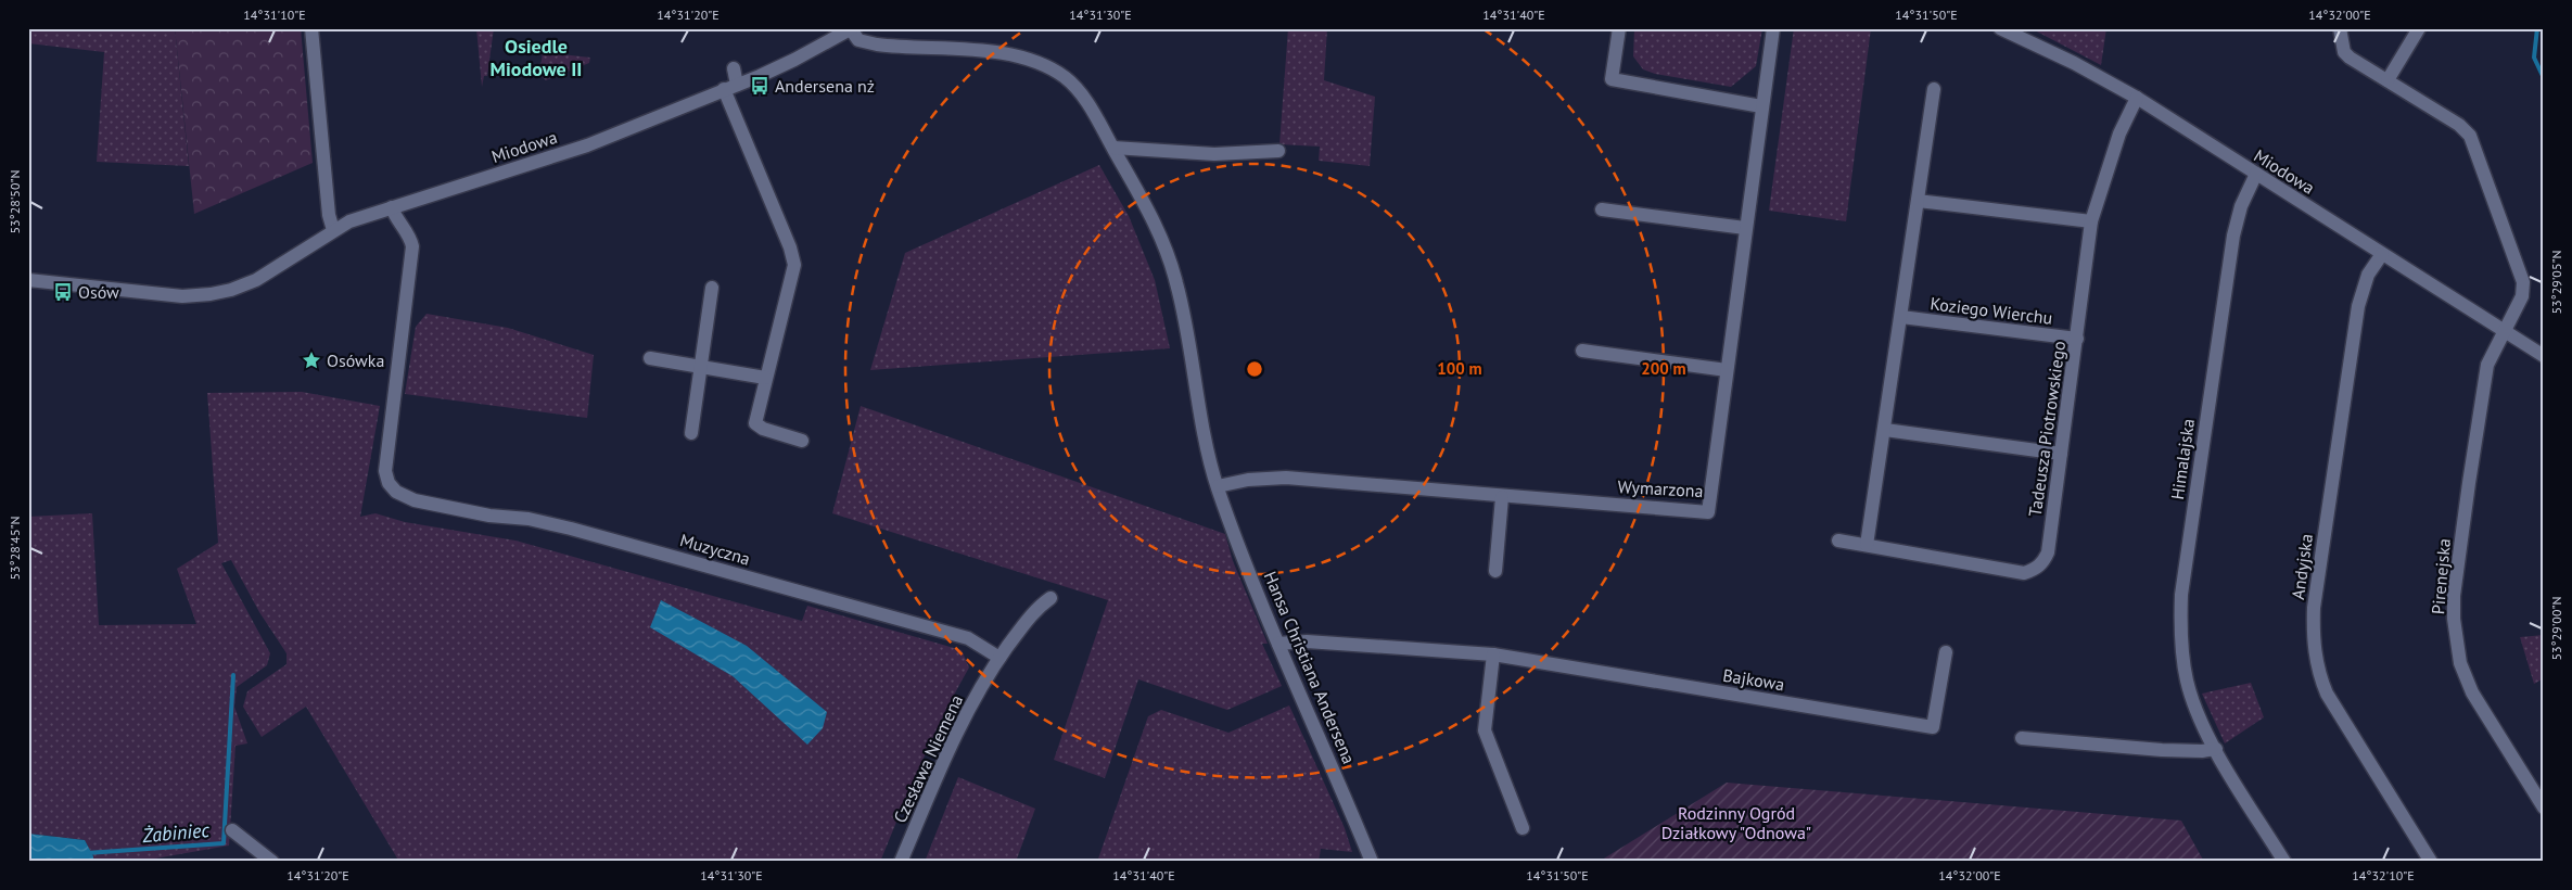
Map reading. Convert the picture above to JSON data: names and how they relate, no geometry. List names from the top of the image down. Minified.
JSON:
{"streets":{"street":["Miodowa","Koziego Wierchu","Tadeusza Piotrowskiego","Himalajska","Wymarzona","Muzyczna","Andyjska","Pirenejska","Hansa Christiana Andersena","Bajkowa","Czesława Niemena"]},"crossings":[["Miodowa","Tadeusza Piotrowskiego"],["Miodowa","Himalajska"],["Miodowa","Muzyczna"],["Miodowa","Andyjska"],["Miodowa","Pirenejska"],["Miodowa","Hansa Christiana Andersena"],["Koziego Wierchu","Tadeusza Piotrowskiego"],["Muzyczna","Czesława Niemena"],["Hansa Christiana Andersena","Bajkowa"]],"districts":["Osiedle Miodowe II"],"water":["Żabiniec"],"parks":["Rodzinny Ogród Działkowy \"Odnowa\""],"places":{"bus stop":["Andersena nż","Osów"],"place":["Osówka"]},"coordinates":["14°31'10\"E","14°31'20\"E","14°31'30\"E","14°31'40\"E","14°31'50\"E","14°32'00\"E","53°28'50\"N","53°29'05\"N","53°28'45\"N","53°29'00\"N","14°32'10\"E"],"rings":["100 m","200 m"]}
